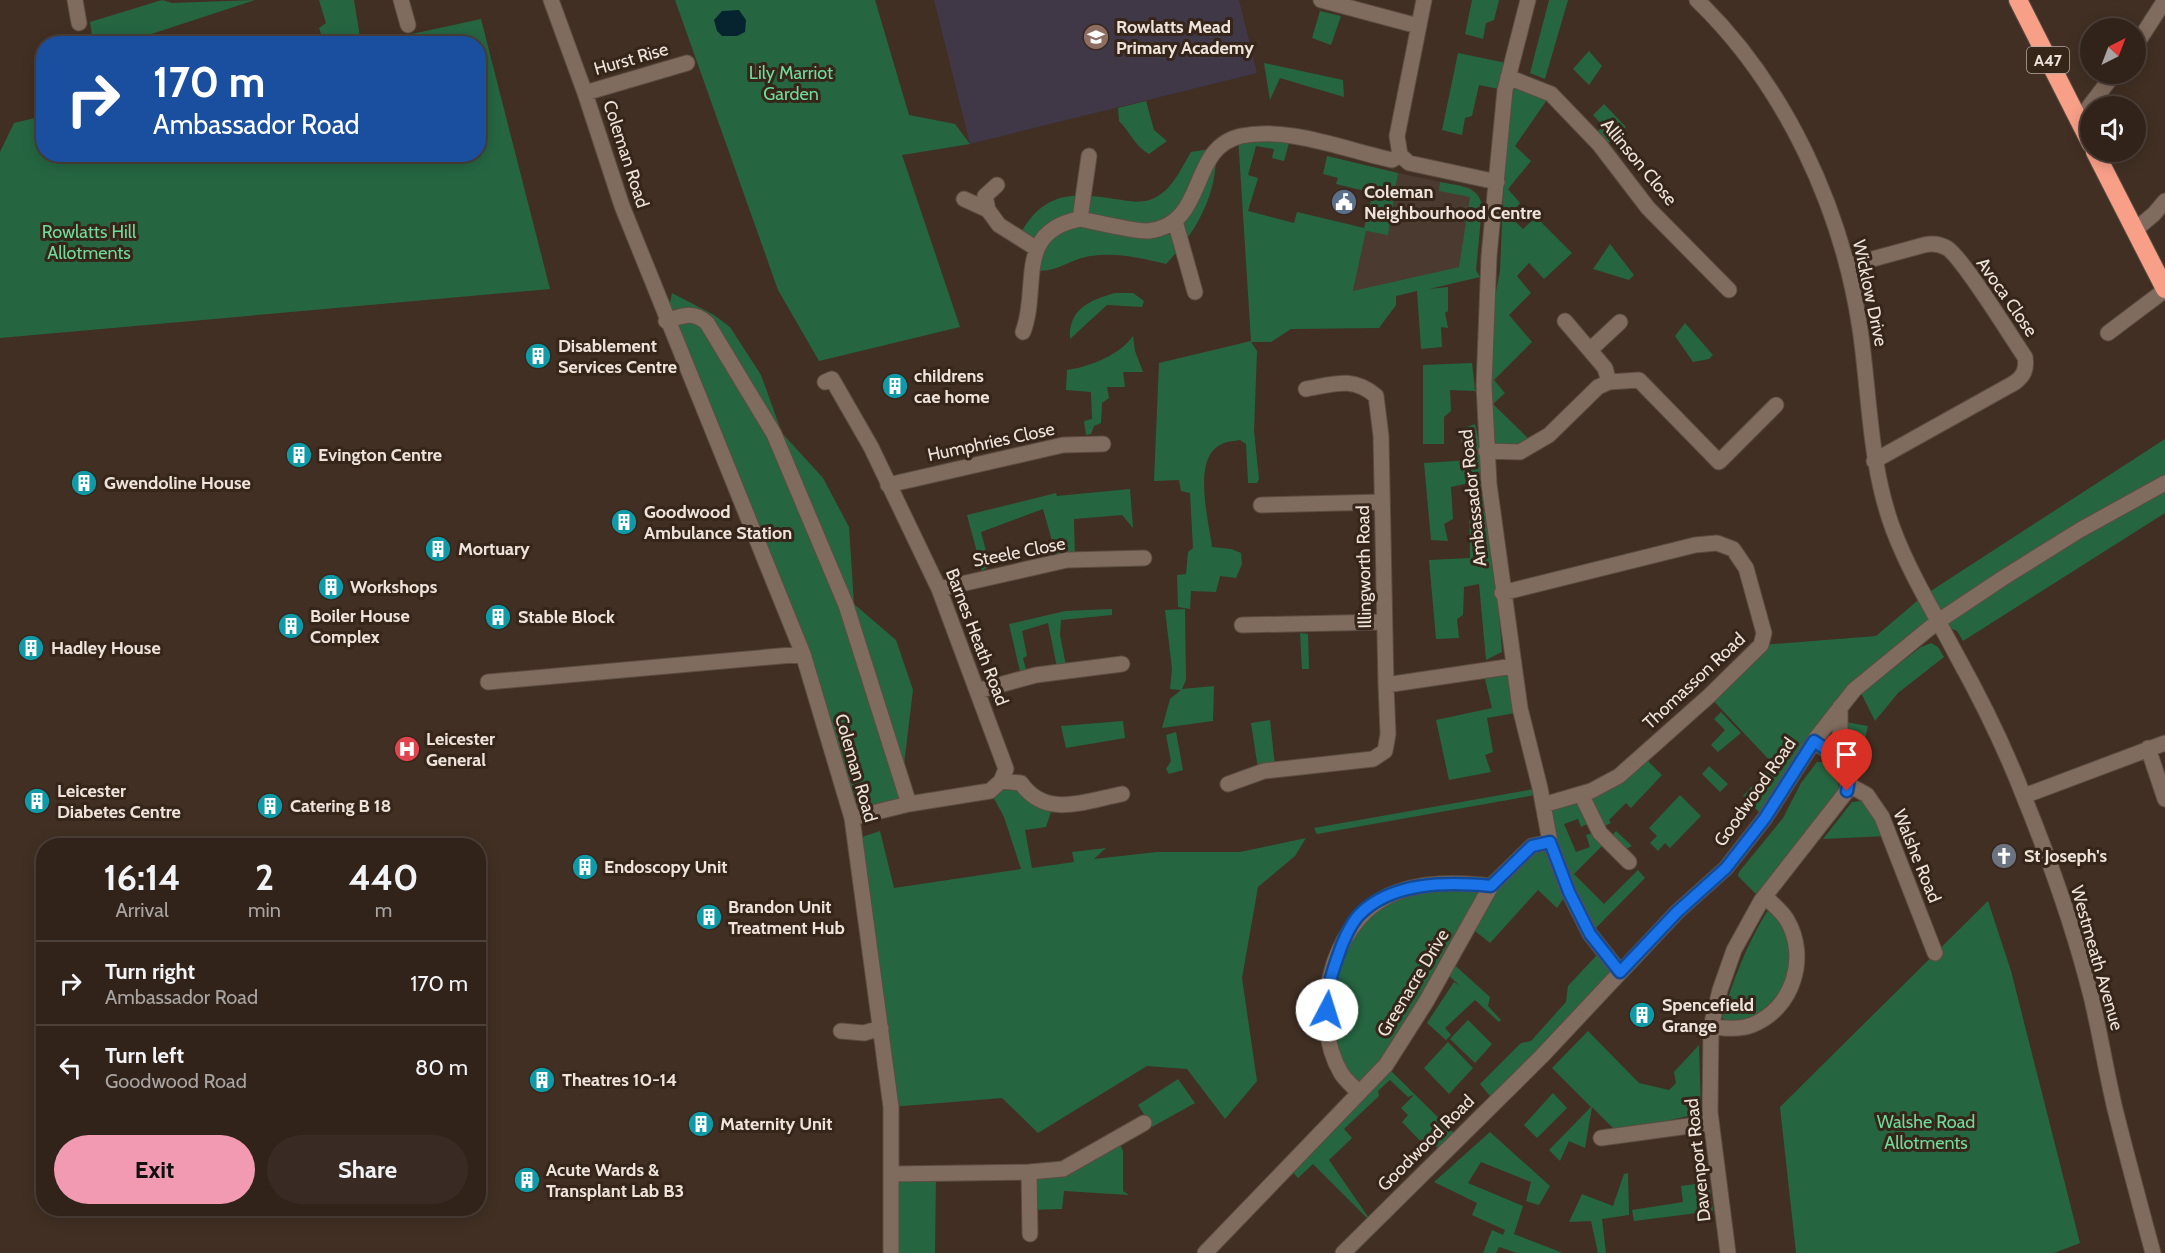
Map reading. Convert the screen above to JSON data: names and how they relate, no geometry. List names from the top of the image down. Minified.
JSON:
{"streets":{"highway":["A47"],"street":["Hurst Rise","Coleman Road","Allinson Close","Wicklow Drive","Avoca Close","Humphries Close","Ambassador Road","Steele Close","Illingworth Road","Barnes Heath Road","Thomasson Road","Goodwood Road","Walshe Road","Westmeath Avenue","Greenacre Drive","Davenport Road"]},"crossings":[["Hurst Rise","Coleman Road"],["Allinson Close","Ambassador Road"],["Wicklow Drive","Avoca Close"],["Wicklow Drive","Goodwood Road"],["Wicklow Drive","Westmeath Avenue"],["Humphries Close","Barnes Heath Road"],["Ambassador Road","Thomasson Road"],["Ambassador Road","Goodwood Road"],["Ambassador Road","Greenacre Drive"],["Steele Close","Barnes Heath Road"],["Goodwood Road","Westmeath Avenue"],["Walshe Road","Davenport Road"]],"parks":["Lily Marriot Garden","Rowlatts Hill Allotments","Walshe Road Allotments"],"places":{"school or university":["Rowlatts Mead Primary Academy"],"public building":["Coleman Neighbourhood Centre"],"building":["Disablement Services Centre","childrens cae home","Evington Centre","Gwendoline House","Goodwood Ambulance Station","Mortuary","Workshops","Stable Block","Boiler House Complex","Hadley House","Leicester Diabetes Centre","Catering B 18","Endoscopy Unit","Brandon Unit Treatment Hub","Spencefield Grange","Theatres 10-14","Maternity Unit","Acute Wards & Transplant Lab B3"],"hospital":["Leicester General"],"church":["St Joseph's"]},"north":"top right","page":{"turn":["170 m","Ambassador Road"],"eta":["16:14","Arrival","2","min","440","m"],"list":[{"name":"Turn right","note":"Ambassador Road","value":"170 m"},{"name":"Turn left","note":"Goodwood Road","value":"80 m"}],"buttons":["Exit","Share"]}}
